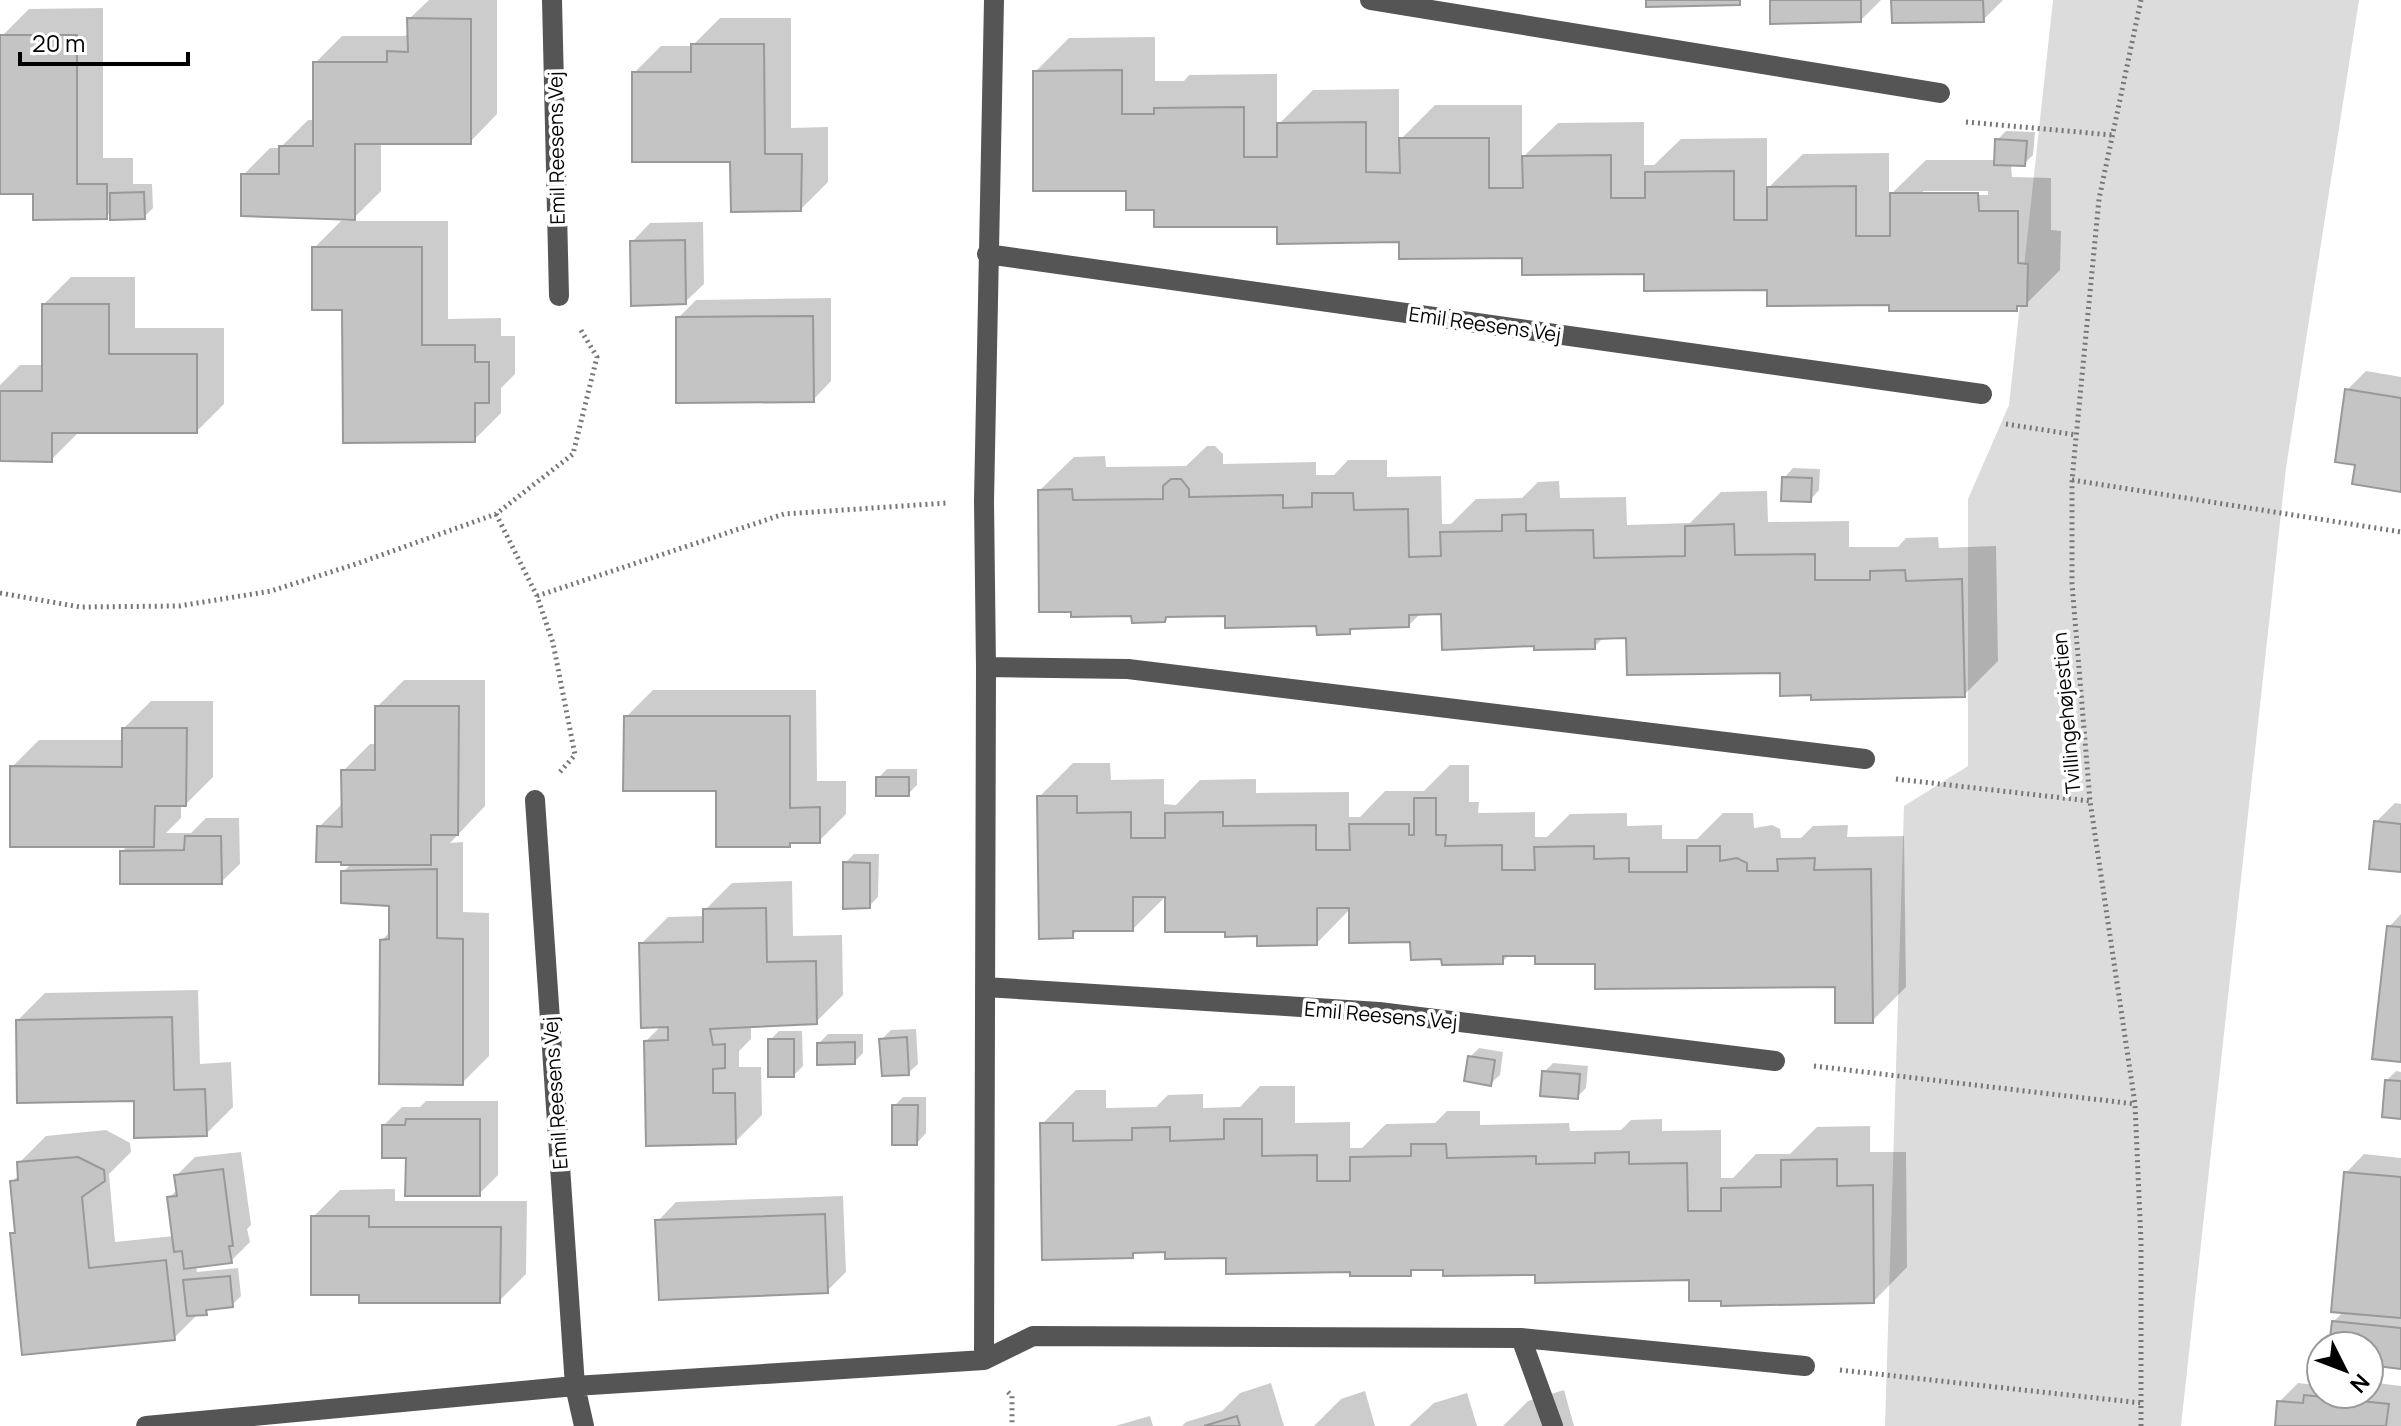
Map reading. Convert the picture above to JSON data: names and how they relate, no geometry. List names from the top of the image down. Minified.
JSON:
{"streets":{"street":["Emil Reesens Vej"],"path":["Tvillingehøjestien"]},"scale_bar":"20 m","north":"bottom right"}
